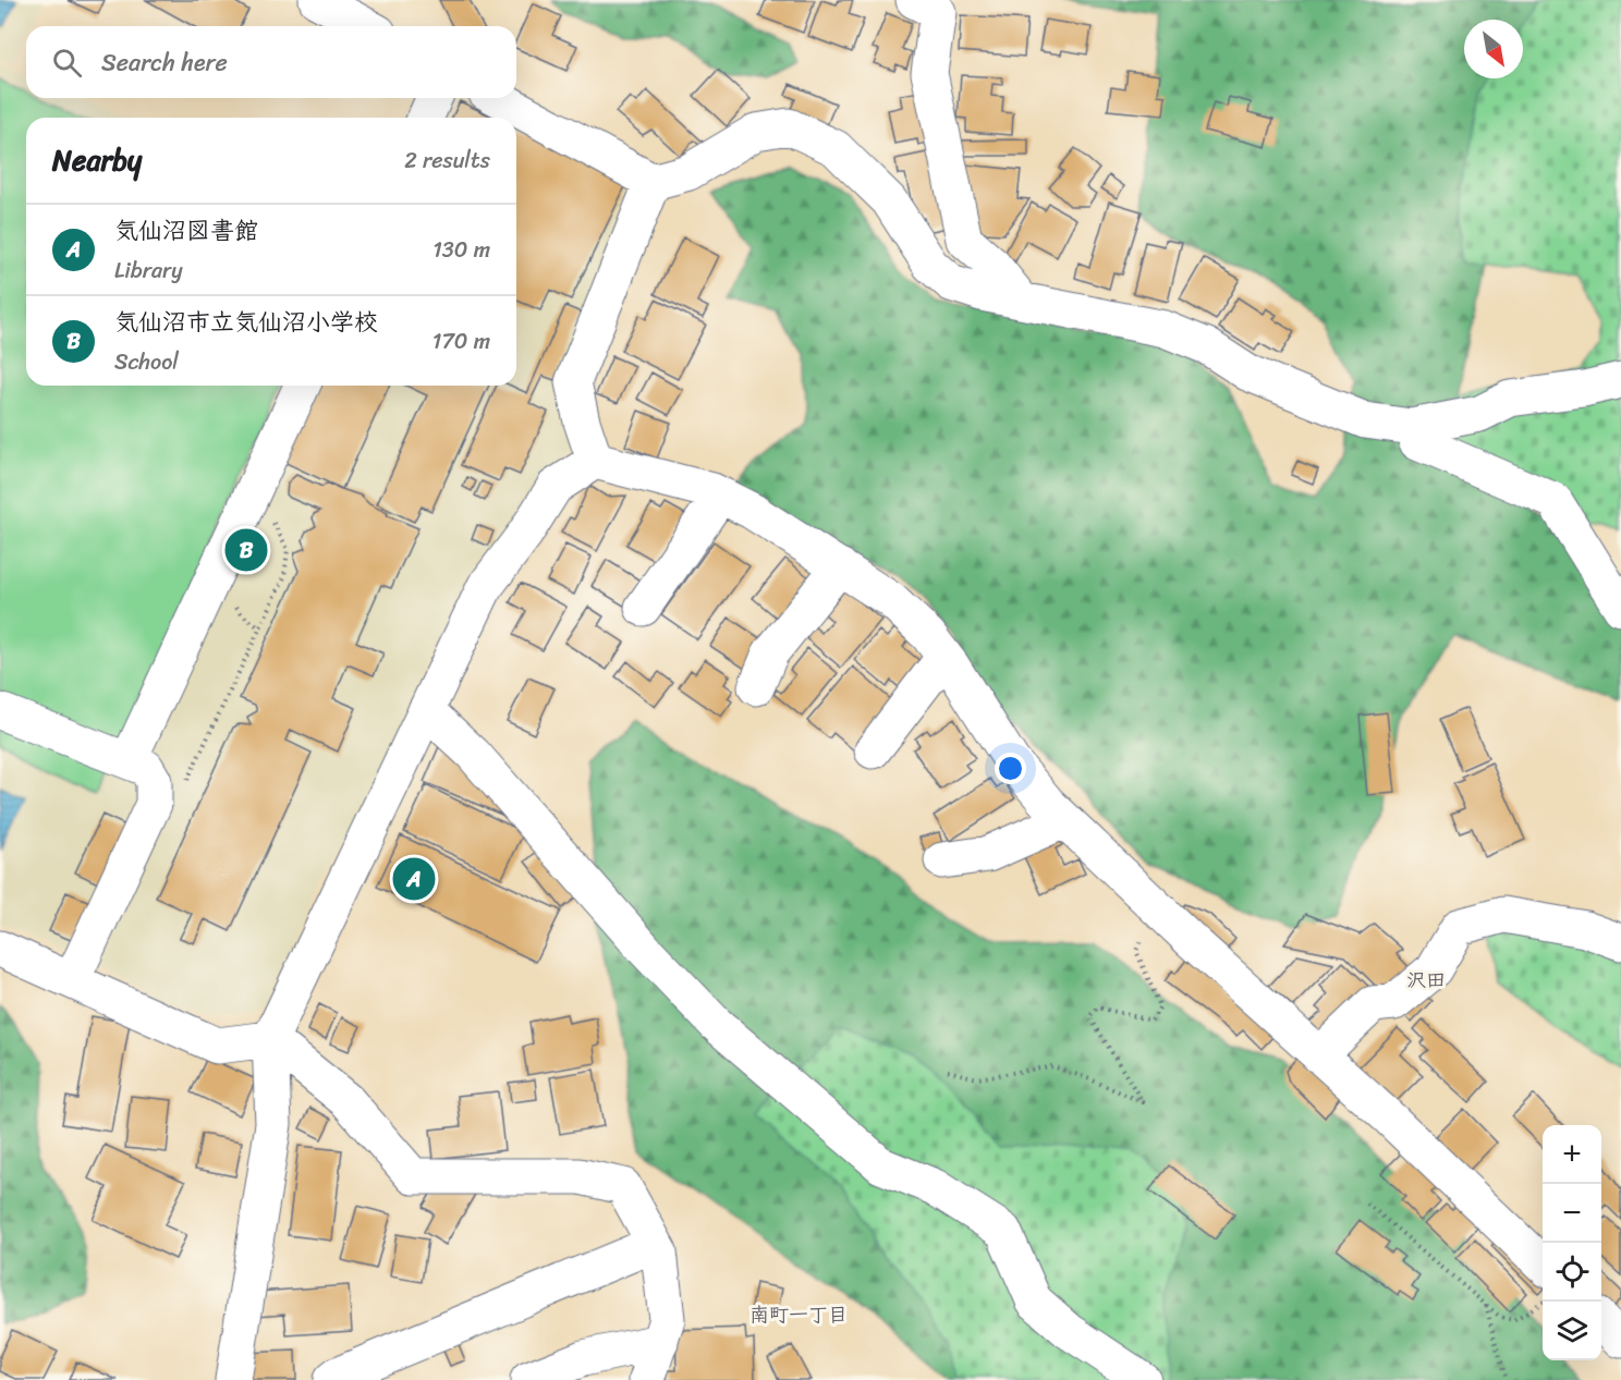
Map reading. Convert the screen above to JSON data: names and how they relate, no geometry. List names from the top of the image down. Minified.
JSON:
{"districts":["沢田","南町一丁目"],"north":"bottom right","page":{"search":"Search here","heading":["Nearby","2 results"],"list":[{"mark":"A","name":"気仙沼図書館","note":"Library","value":"130 m"},{"mark":"B","name":"気仙沼市立気仙沼小学校","note":"School","value":"170 m"}],"pins":["B","A"],"map_buttons":["+","−"]}}
